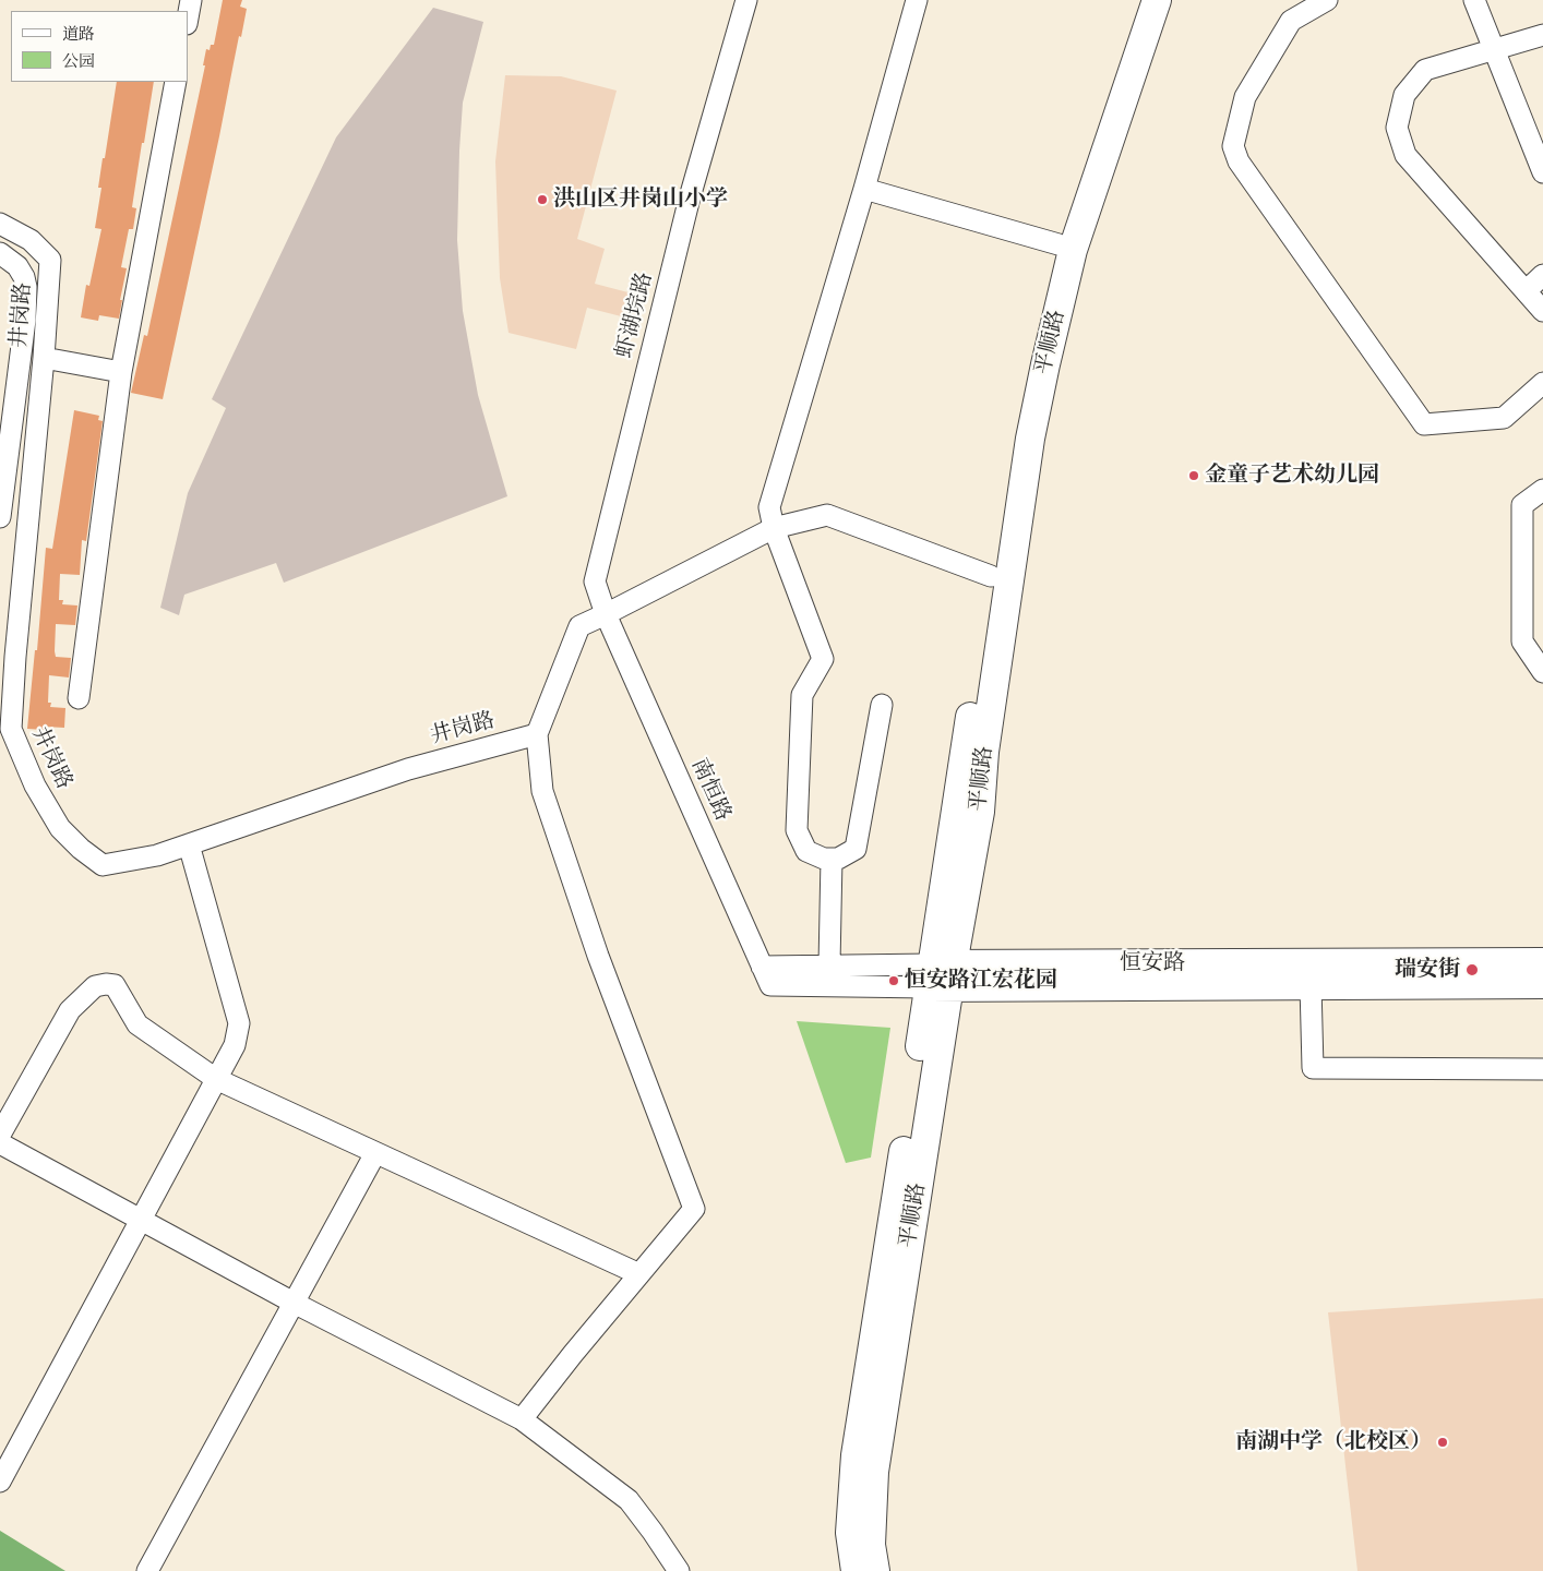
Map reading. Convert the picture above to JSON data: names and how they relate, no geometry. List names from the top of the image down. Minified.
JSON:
{"streets":{"main road":["平顺路","恒安路"],"street":["井岗路","虾湖垸路","南恒路"]},"crossings":[["虾湖垸路","南恒路"],["平顺路","恒安路"],["南恒路","恒安路"]],"places":["洪山区井岗山小学","金童子艺术幼儿园","瑞安街","恒安路江宏花园","南湖中学（北校区）"],"legend":["道路","公园"]}
